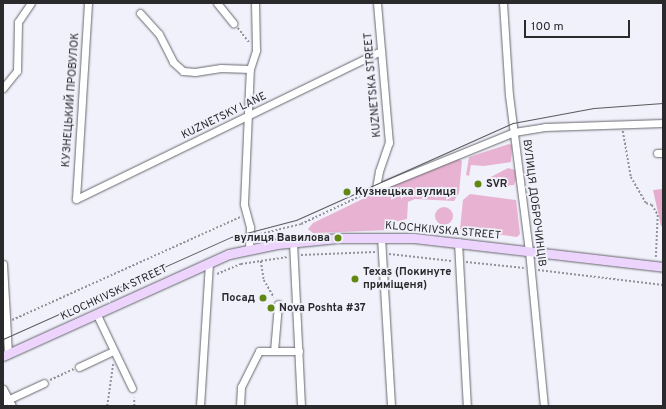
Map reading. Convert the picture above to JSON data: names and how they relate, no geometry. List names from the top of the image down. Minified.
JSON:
{"streets":{"main road":["KLOCHKIVSKA STREET"],"street":["KUZNETSKA STREET","KUZNETSKY LANE","ВУЛИЦЯ ДОБРОЧИНЦІВ"]},"crossings":[["KUZNETSKA STREET","KUZNETSKY LANE"],["ВУЛИЦЯ ДОБРОЧИНЦІВ","KLOCHKIVSKA STREET"]],"places":["SVR","Кузнецька вулиця","вулиця Вавилова","Texas (Покинуте приміщеня)","Посад","Nova Poshta #37"],"scale_bar":"100 m"}
